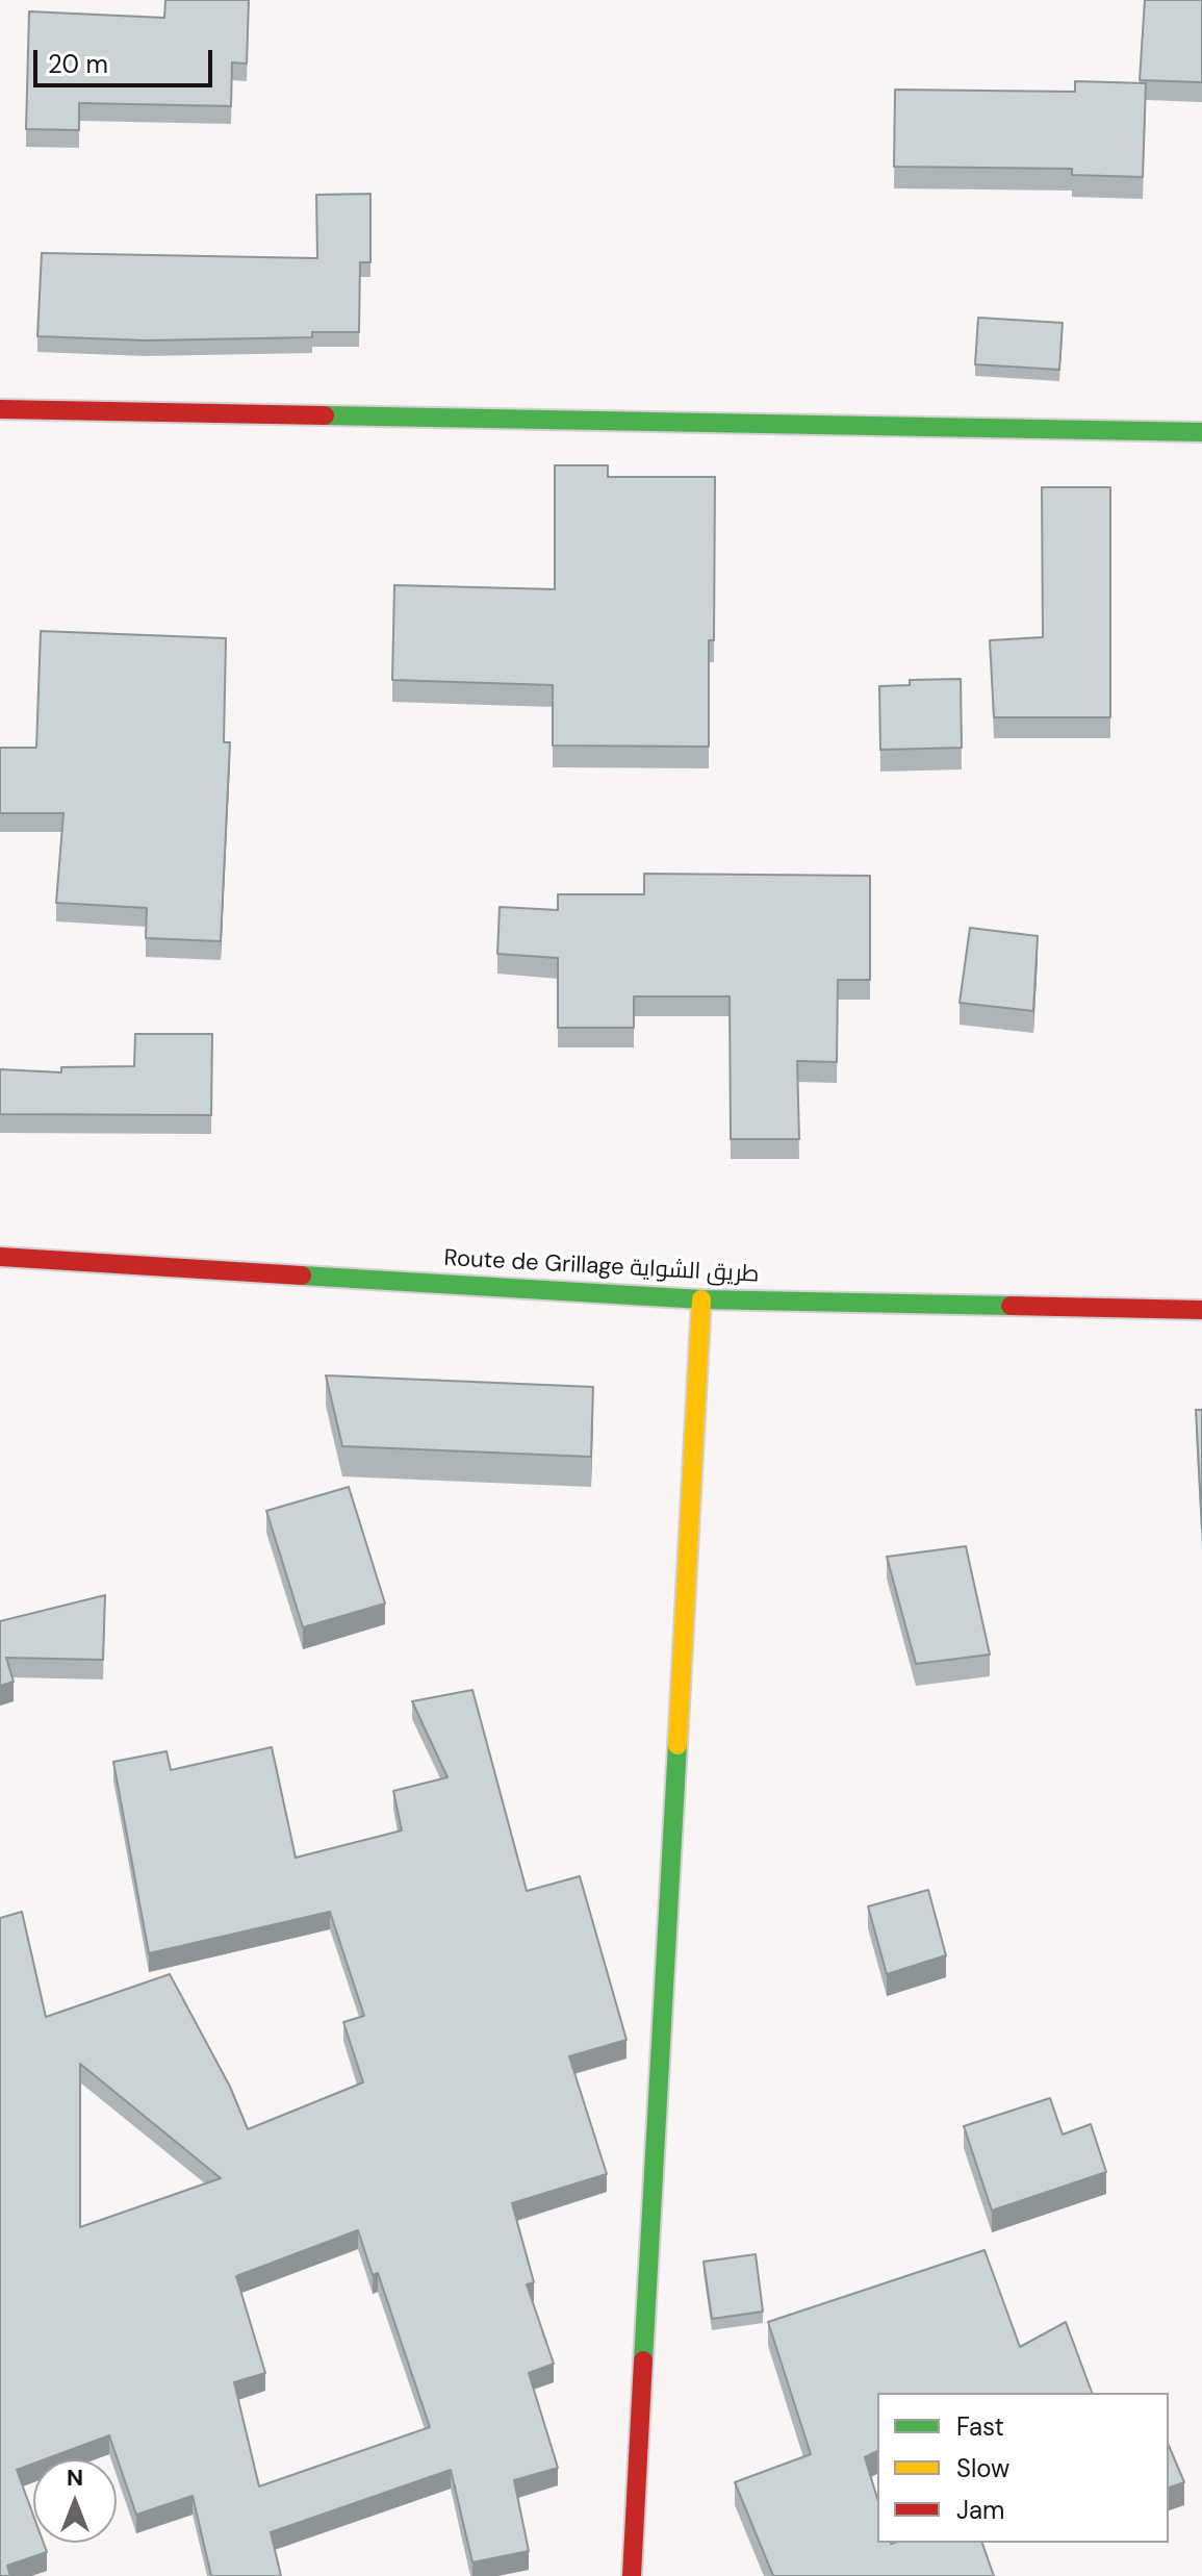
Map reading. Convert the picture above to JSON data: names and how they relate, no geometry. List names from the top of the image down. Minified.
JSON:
{"streets":{"street":["Route de Grillage طريق الشواية"]},"legend":["Fast","Slow","Jam"],"scale_bar":"20 m","north":"top"}
